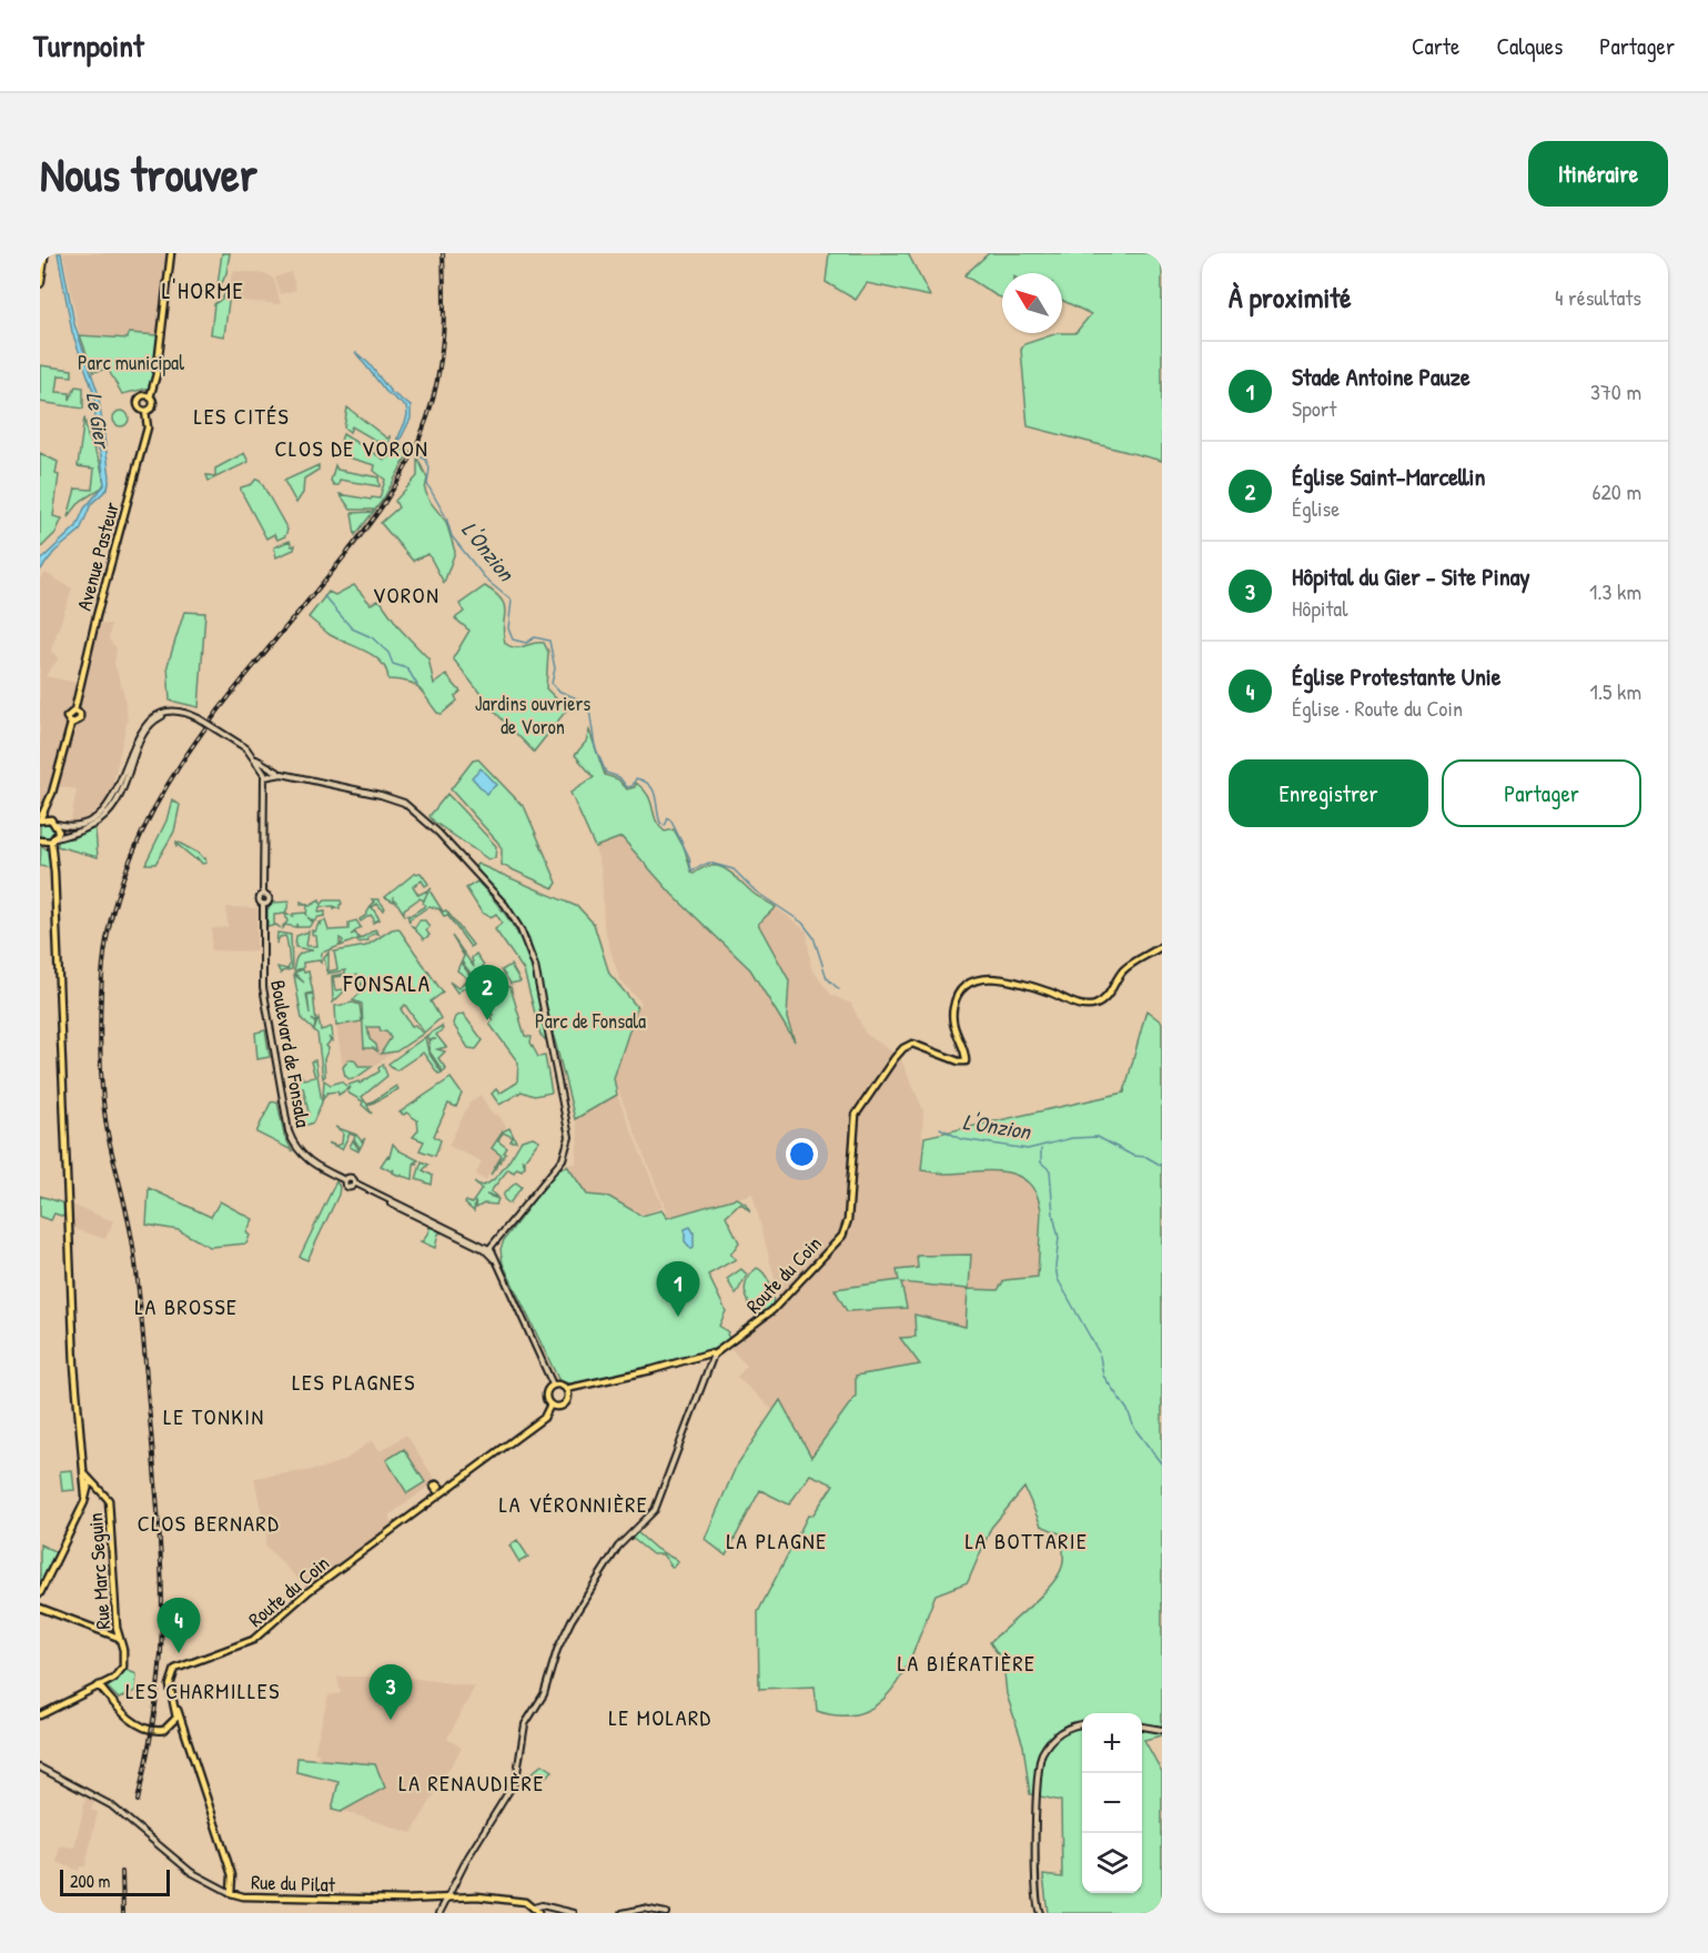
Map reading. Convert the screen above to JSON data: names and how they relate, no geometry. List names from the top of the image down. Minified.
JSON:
{"streets":{"main road":["Avenue Pasteur","Route du Coin","Rue Marc Seguin","Rue du Pilat"],"street":["Boulevard de Fonsala"]},"districts":["L'HORME","LES CITÉS","CLOS DE VORON","VORON","FONSALA","LA BROSSE","LES PLAGNES","LE TONKIN","LA VÉRONNIÈRE","CLOS BERNARD","LA PLAGNE","LA BOTTARIE","LA BIÉRATIÈRE","LES CHARMILLES","LE MOLARD","LA RENAUDIÈRE"],"water":["Le Gier","L'Onzion"],"parks":["Parc municipal","Jardins ouvriers de Voron","Parc de Fonsala"],"scale_bar":"200 m","north":"top left","page":{"header":"Turnpoint","nav":["Carte","Calques","Partager"],"buttons":["Itinéraire",["Enregistrer","Partager"]],"title":"Nous trouver","heading":["À proximité","4 résultats"],"list":[{"mark":"1","name":"Stade Antoine Pauze","note":"Sport","value":"370 m"},{"mark":"2","name":"Église Saint-Marcellin","note":"Église","value":"620 m"},{"mark":"3","name":"Hôpital du Gier - Site Pinay","note":"Hôpital","value":"1.3 km"},{"mark":"4","name":"Église Protestante Unie","note":"Église · Route du Coin","value":"1.5 km"}],"pins":["2","1","4","3"],"map_buttons":["+","−"],"scale":"200 m"}}
